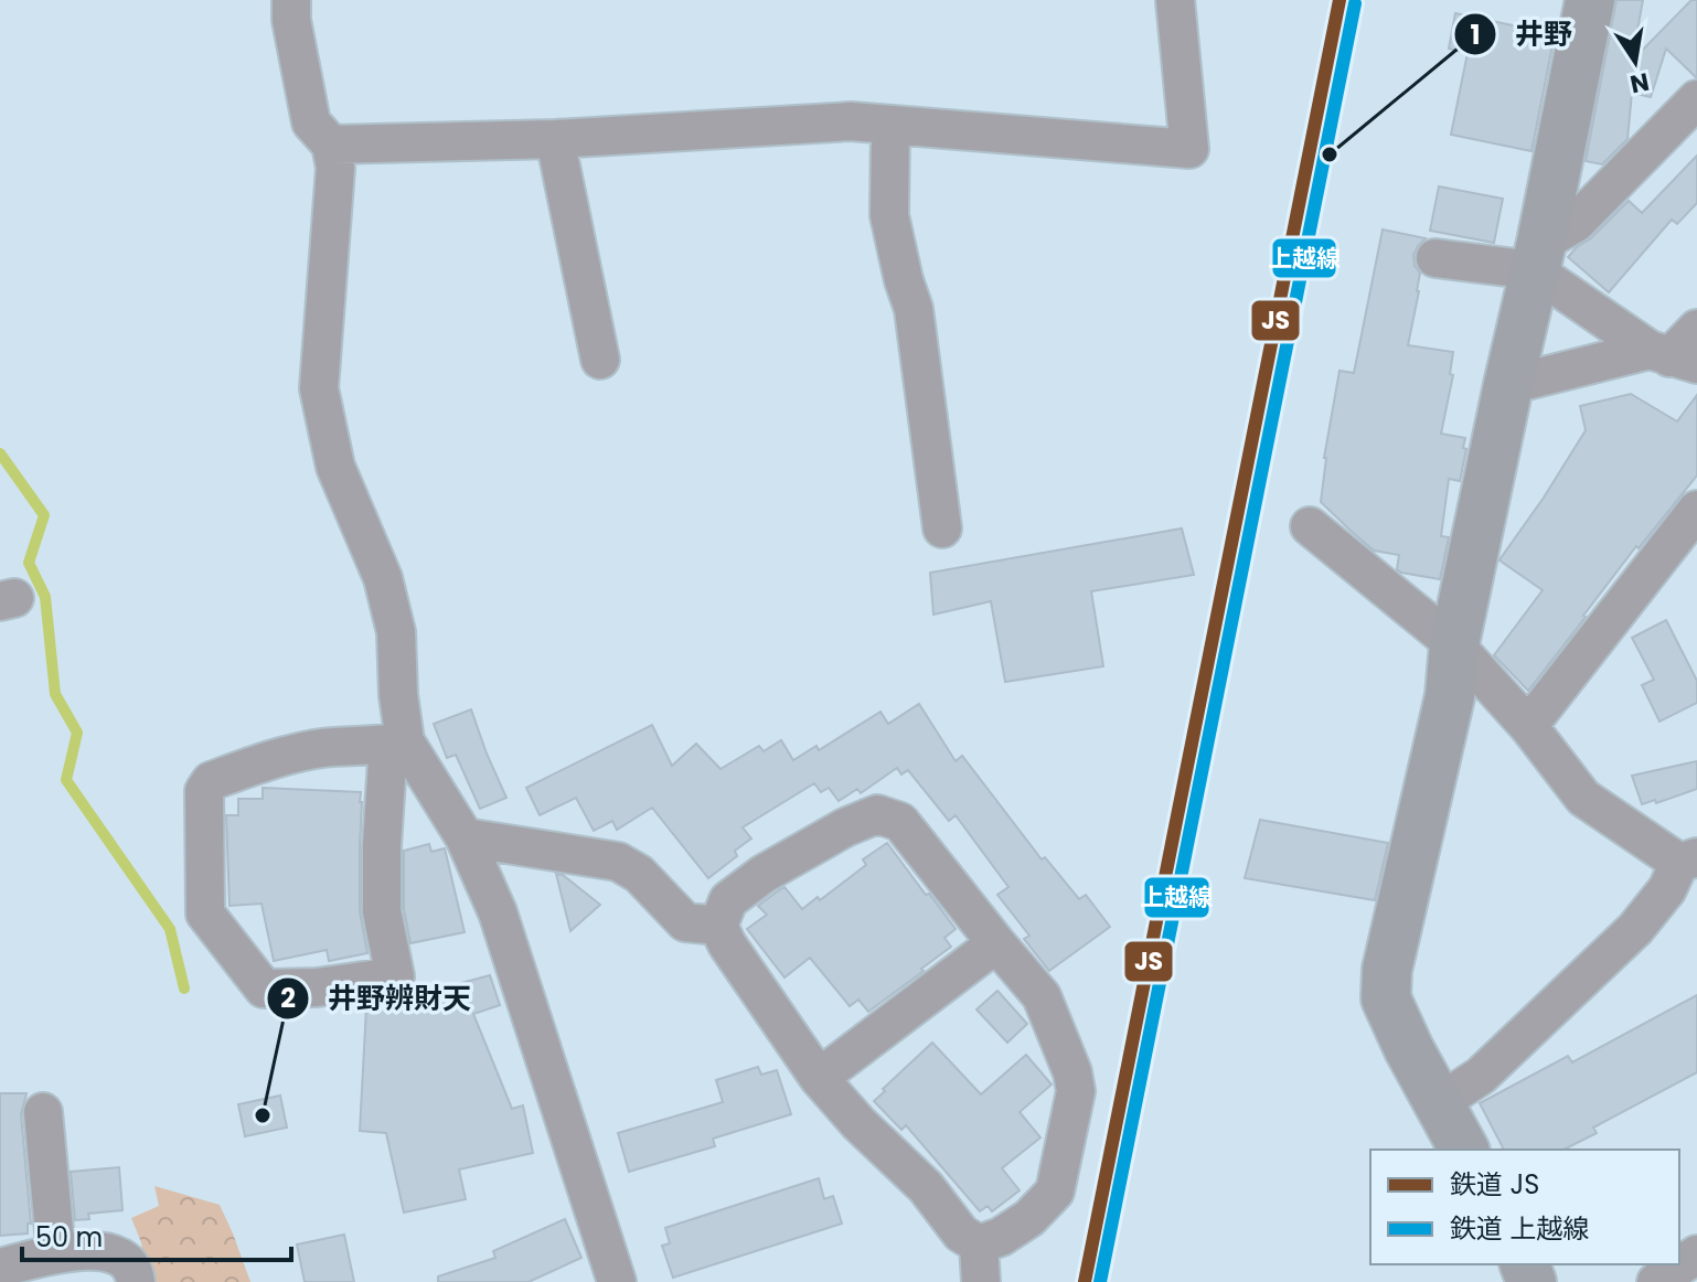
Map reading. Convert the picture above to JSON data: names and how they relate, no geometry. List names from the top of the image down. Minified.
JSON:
{"places":["井野","井野辨財天"],"lines":["rail line JS","rail line 上越線"],"legend":["鉄道 JS","鉄道 上越線"],"scale_bar":"50 m","north":"bottom"}
